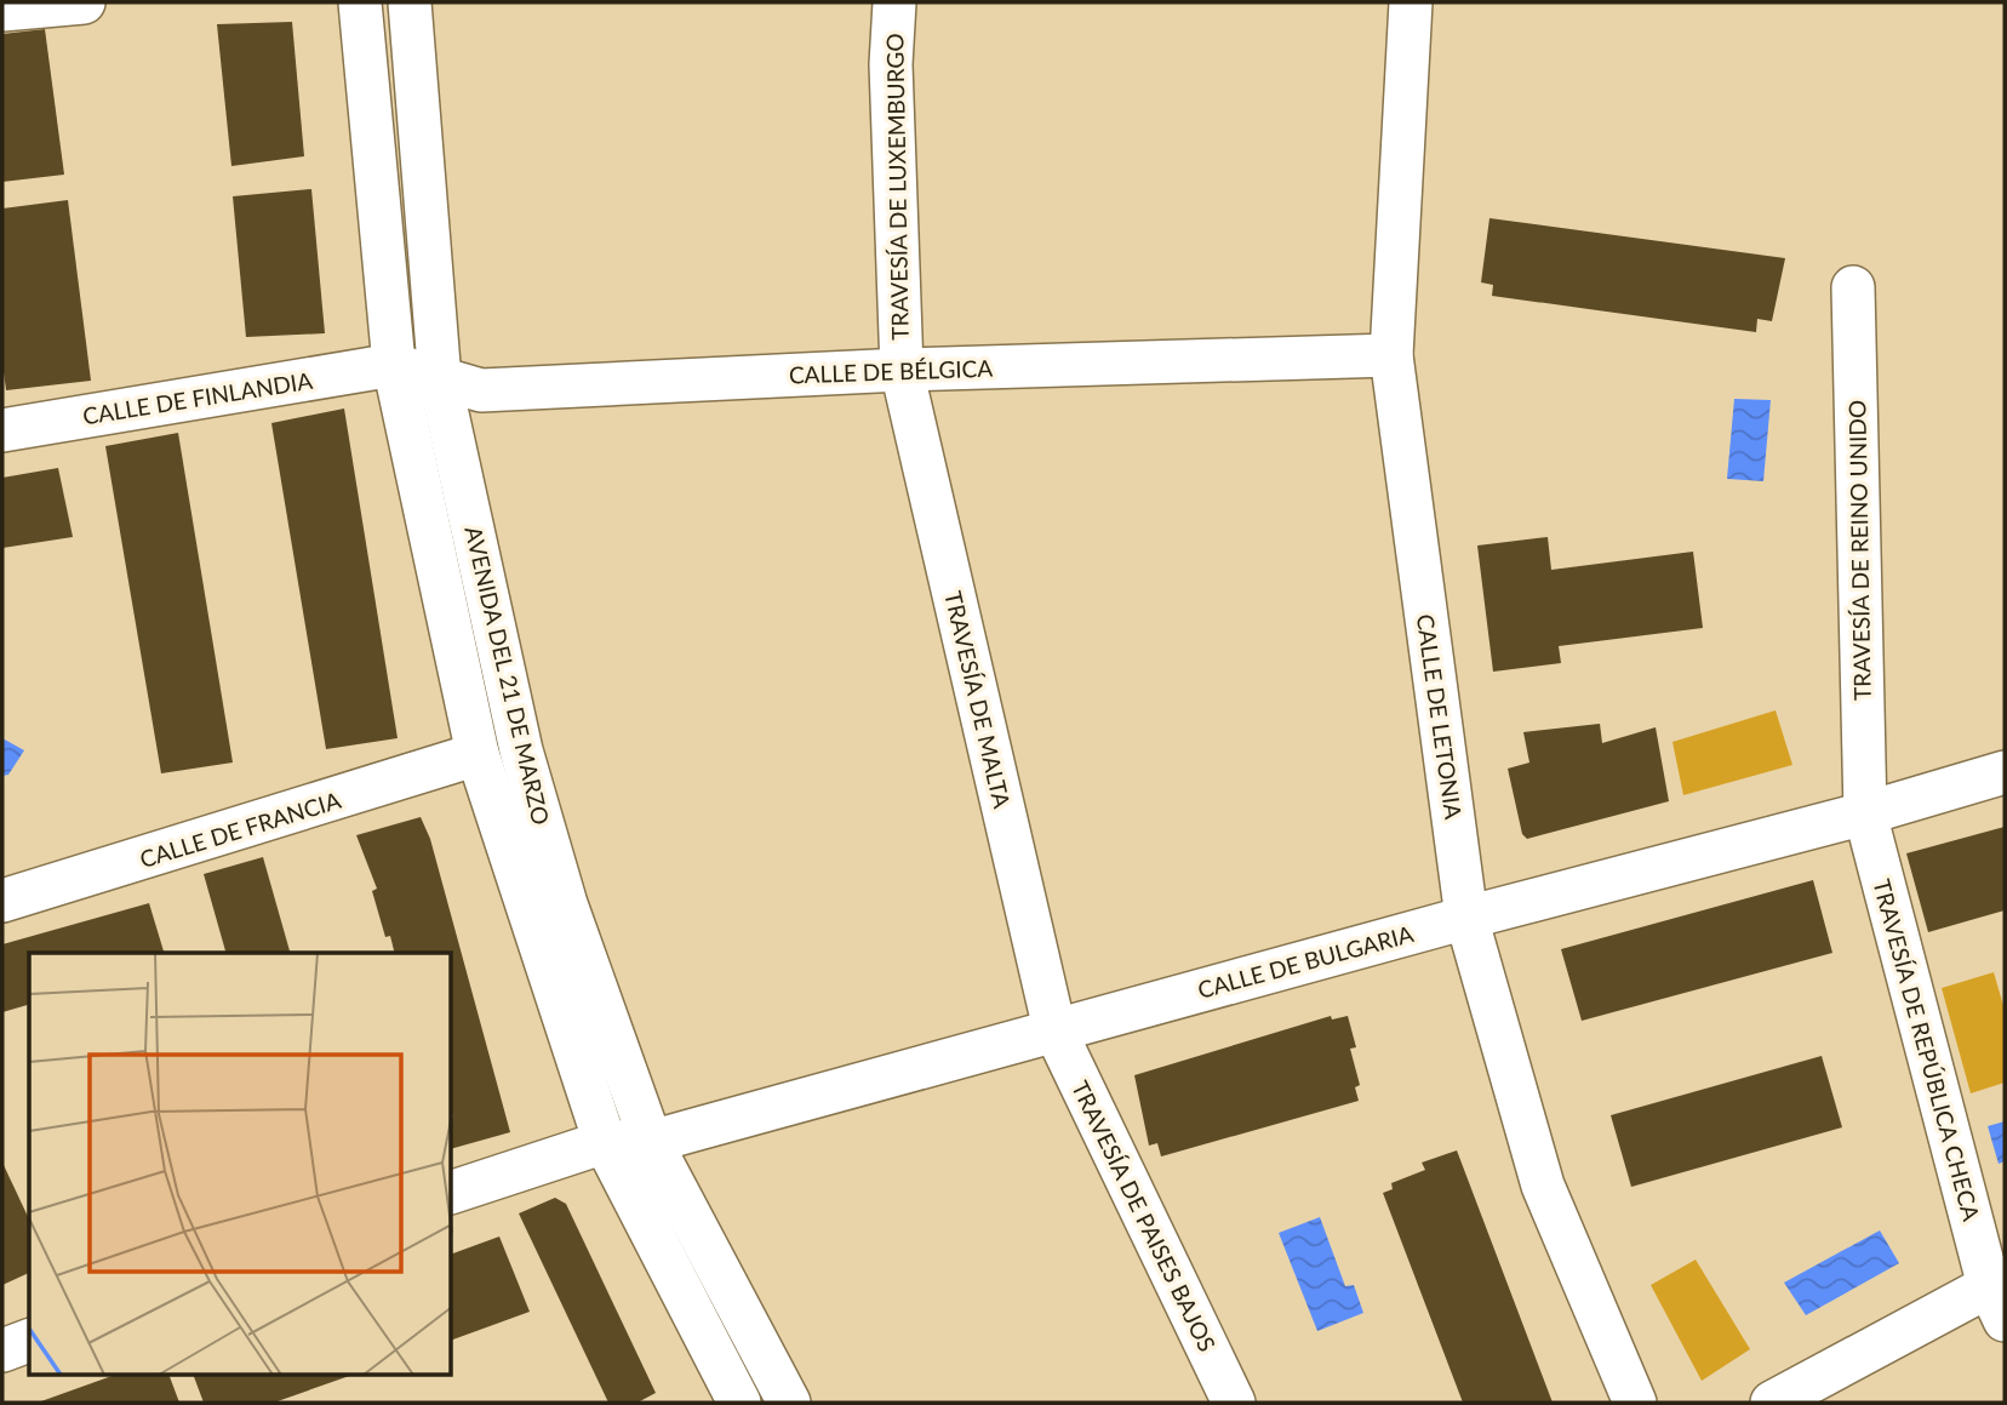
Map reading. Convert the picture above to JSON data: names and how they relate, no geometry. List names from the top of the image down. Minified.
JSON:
{"streets":{"street":["TRAVESÍA DE LUXEMBURGO","CALLE DE BÉLGICA","CALLE DE FINLANDIA","TRAVESÍA DE REINO UNIDO","AVENIDA DEL 21 DE MARZO","TRAVESÍA DE MALTA","CALLE DE LETONIA","CALLE DE FRANCIA","CALLE DE BULGARIA","TRAVESÍA DE REPÚBLICA CHECA","TRAVESÍA DE PAISES BAJOS"]},"crossings":[["TRAVESÍA DE LUXEMBURGO","CALLE DE BÉLGICA"],["TRAVESÍA DE LUXEMBURGO","TRAVESÍA DE MALTA"],["CALLE DE BÉLGICA","CALLE DE FINLANDIA"],["CALLE DE BÉLGICA","AVENIDA DEL 21 DE MARZO"],["CALLE DE BÉLGICA","TRAVESÍA DE MALTA"],["CALLE DE BÉLGICA","CALLE DE LETONIA"],["CALLE DE FINLANDIA","AVENIDA DEL 21 DE MARZO"],["TRAVESÍA DE REINO UNIDO","CALLE DE BULGARIA"],["TRAVESÍA DE REINO UNIDO","TRAVESÍA DE REPÚBLICA CHECA"],["AVENIDA DEL 21 DE MARZO","CALLE DE FRANCIA"],["AVENIDA DEL 21 DE MARZO","CALLE DE BULGARIA"],["TRAVESÍA DE MALTA","CALLE DE BULGARIA"],["TRAVESÍA DE MALTA","TRAVESÍA DE PAISES BAJOS"],["CALLE DE LETONIA","CALLE DE BULGARIA"],["CALLE DE BULGARIA","TRAVESÍA DE REPÚBLICA CHECA"],["CALLE DE BULGARIA","TRAVESÍA DE PAISES BAJOS"]]}
